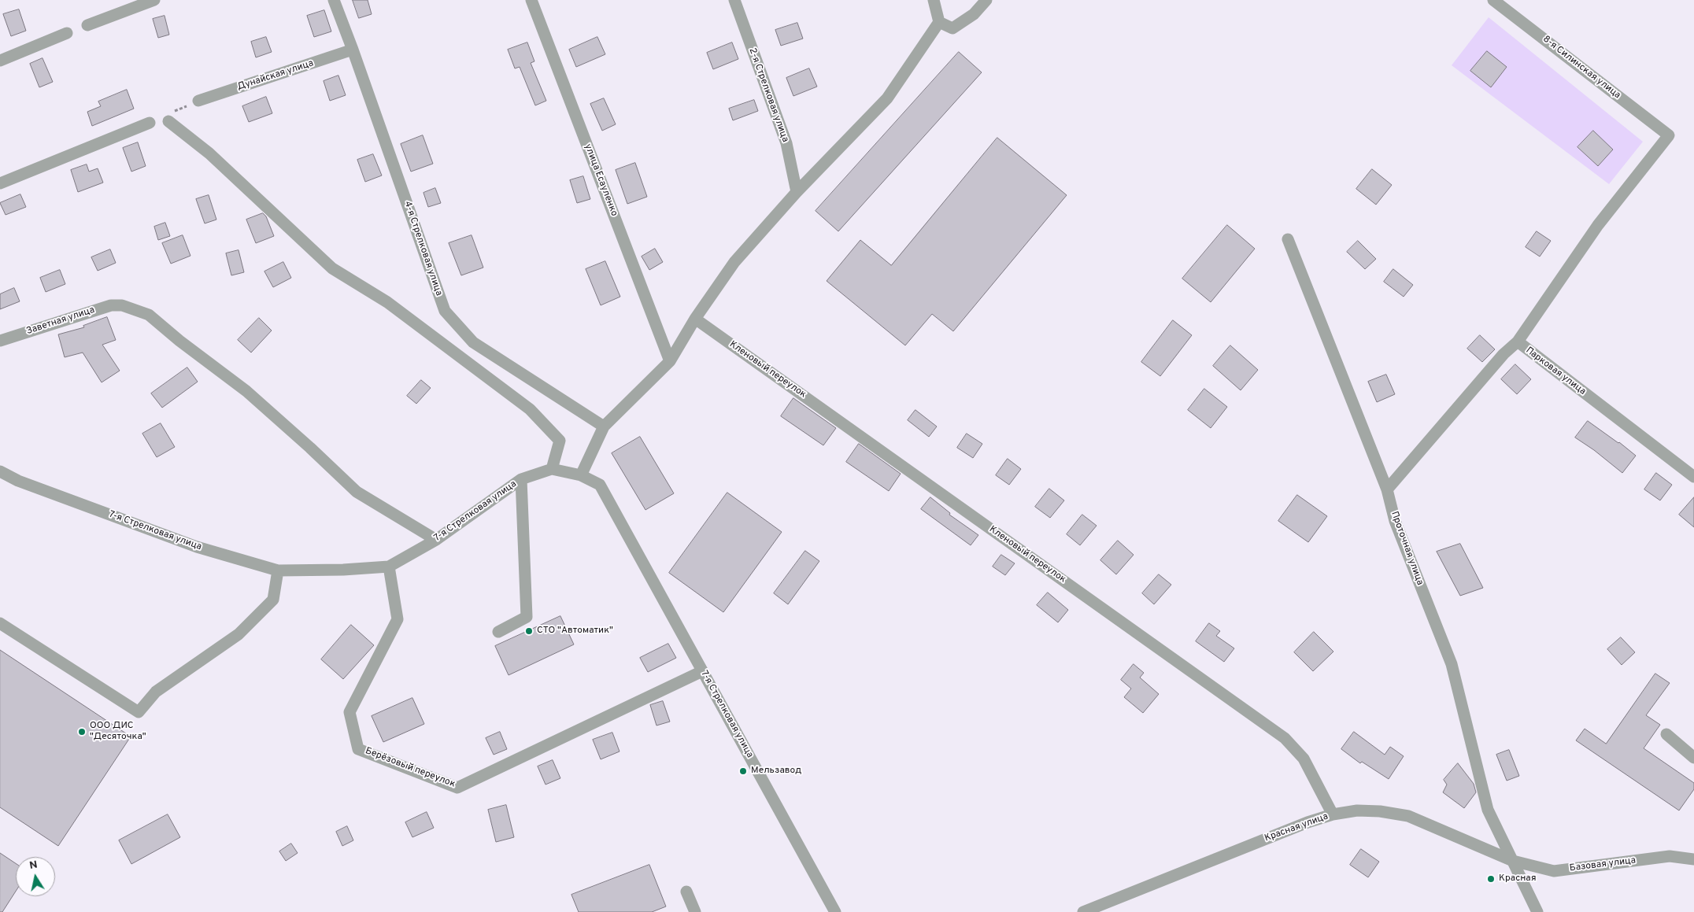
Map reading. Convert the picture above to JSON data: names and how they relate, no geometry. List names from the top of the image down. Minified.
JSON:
{"streets":{"street":["8-я Силинская улица","Дунайская улица","2-я Стрелковая улица","улица Есауленко","4-я Стрелковая улица","Заветная улица","Кленовый переулок","Парковая улица","7-я Стрелковая улица","Проточная улица","Берёзовый переулок","Красная улица","Базовая улица"]},"crossings":[["8-я Силинская улица","Парковая улица"],["Дунайская улица","4-я Стрелковая улица"],["Заветная улица","7-я Стрелковая улица"],["Кленовый переулок","Красная улица"],["Парковая улица","Проточная улица"],["7-я Стрелковая улица","Берёзовый переулок"],["Проточная улица","Красная улица"],["Проточная улица","Базовая улица"],["Красная улица","Базовая улица"]],"places":["СТО \"Автоматик\"","ООО ДИС \"Десяточка\"","Мельзавод","Красная"],"north":"top"}
